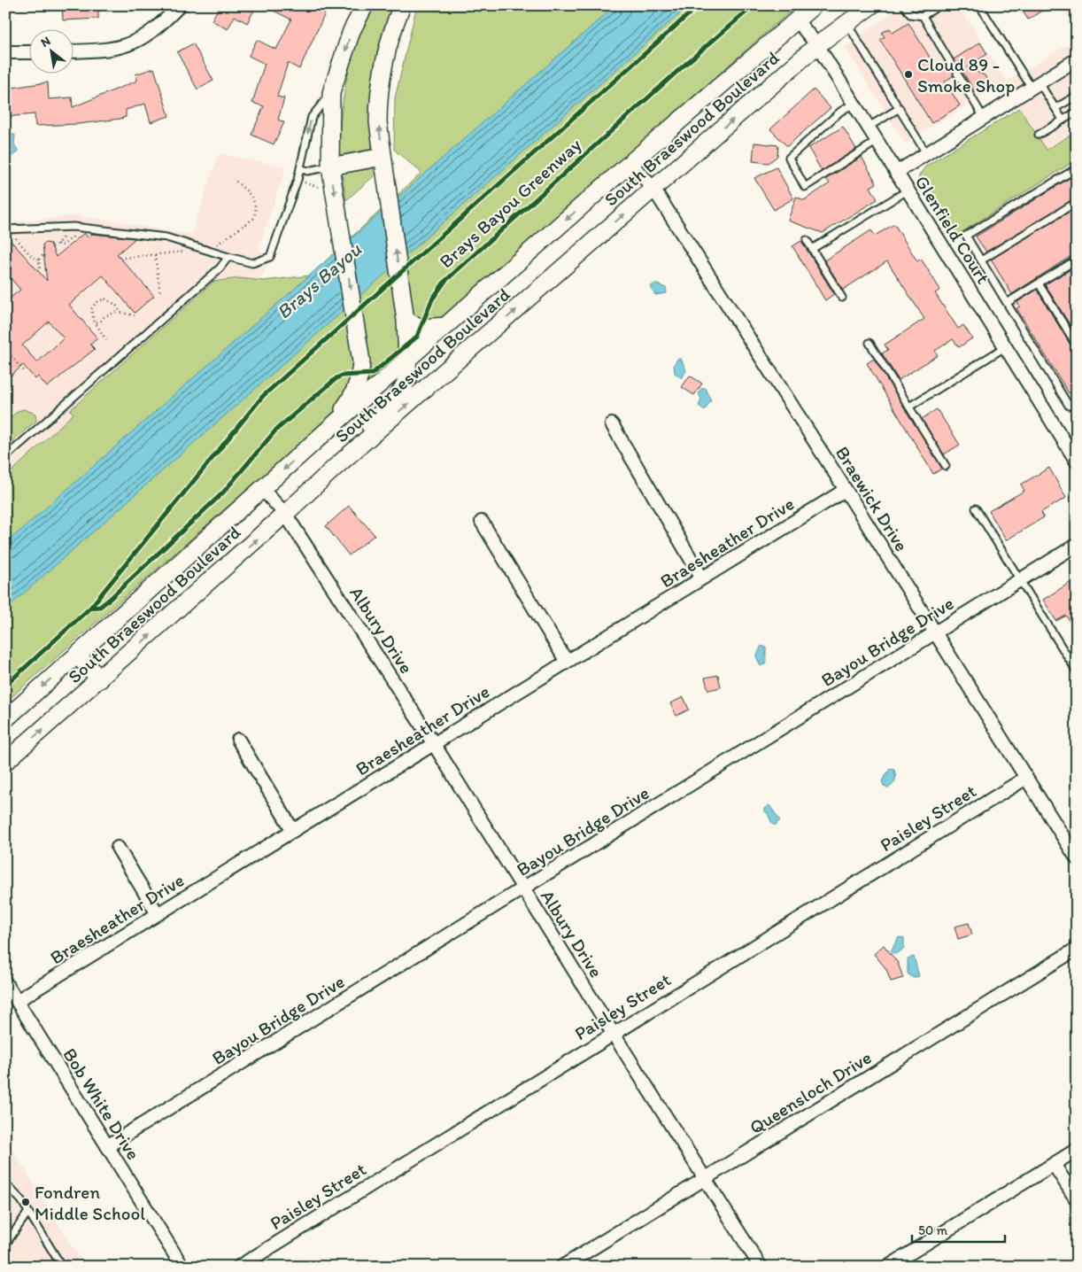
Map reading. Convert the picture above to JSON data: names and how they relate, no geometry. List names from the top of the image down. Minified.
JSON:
{"streets":{"main road":["South Braeswood Boulevard"],"street":["Glenfield Court","Braewick Drive","Braesheather Drive","Albury Drive","Bayou Bridge Drive","Paisley Street","Queensloch Drive","Bob White Drive"],"cycle path":["Brays Bayou Greenway"]},"crossings":[["South Braeswood Boulevard","Glenfield Court"],["South Braeswood Boulevard","Braewick Drive"],["South Braeswood Boulevard","Albury Drive"],["Braewick Drive","Braesheather Drive"],["Braewick Drive","Bayou Bridge Drive"],["Braewick Drive","Paisley Street"],["Braesheather Drive","Albury Drive"],["Braesheather Drive","Bob White Drive"],["Albury Drive","Bayou Bridge Drive"],["Albury Drive","Paisley Street"],["Albury Drive","Queensloch Drive"],["Bayou Bridge Drive","Bob White Drive"]],"water":["Brays Bayou"],"places":["Cloud 89 - Smoke Shop","Fondren Middle School"],"scale_bar":"50 m","north":"top left"}
